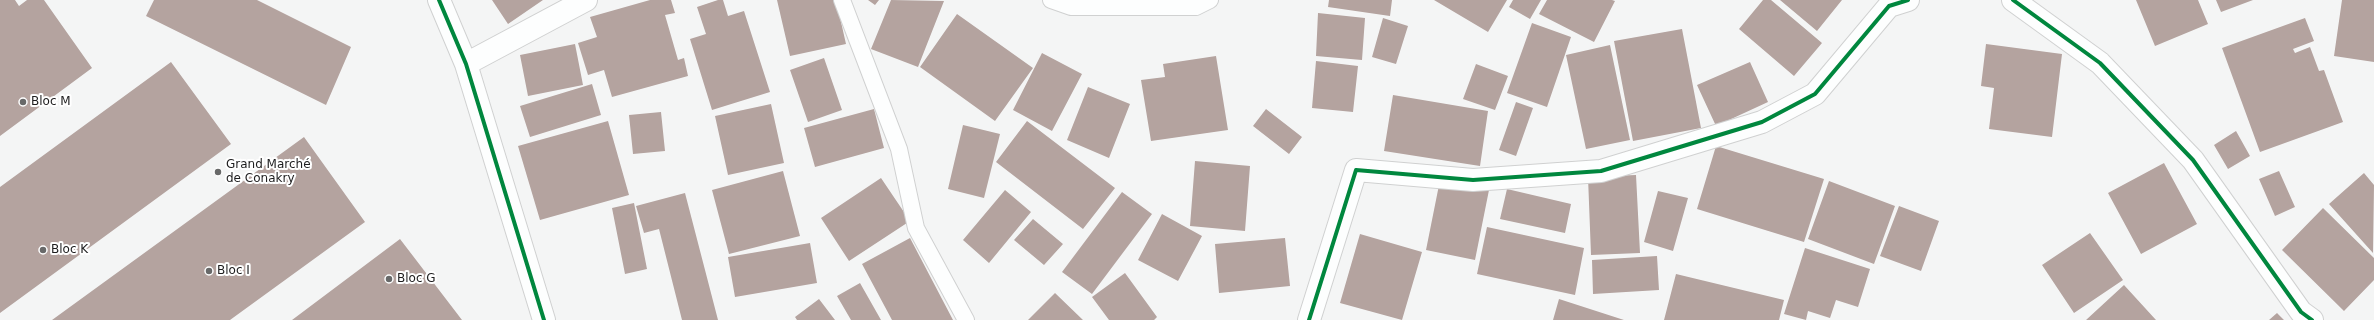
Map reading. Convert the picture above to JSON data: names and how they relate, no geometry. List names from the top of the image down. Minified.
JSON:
{"places":["Bloc M","Grand Marché de Conakry","Bloc K","Bloc I","Bloc G"]}
